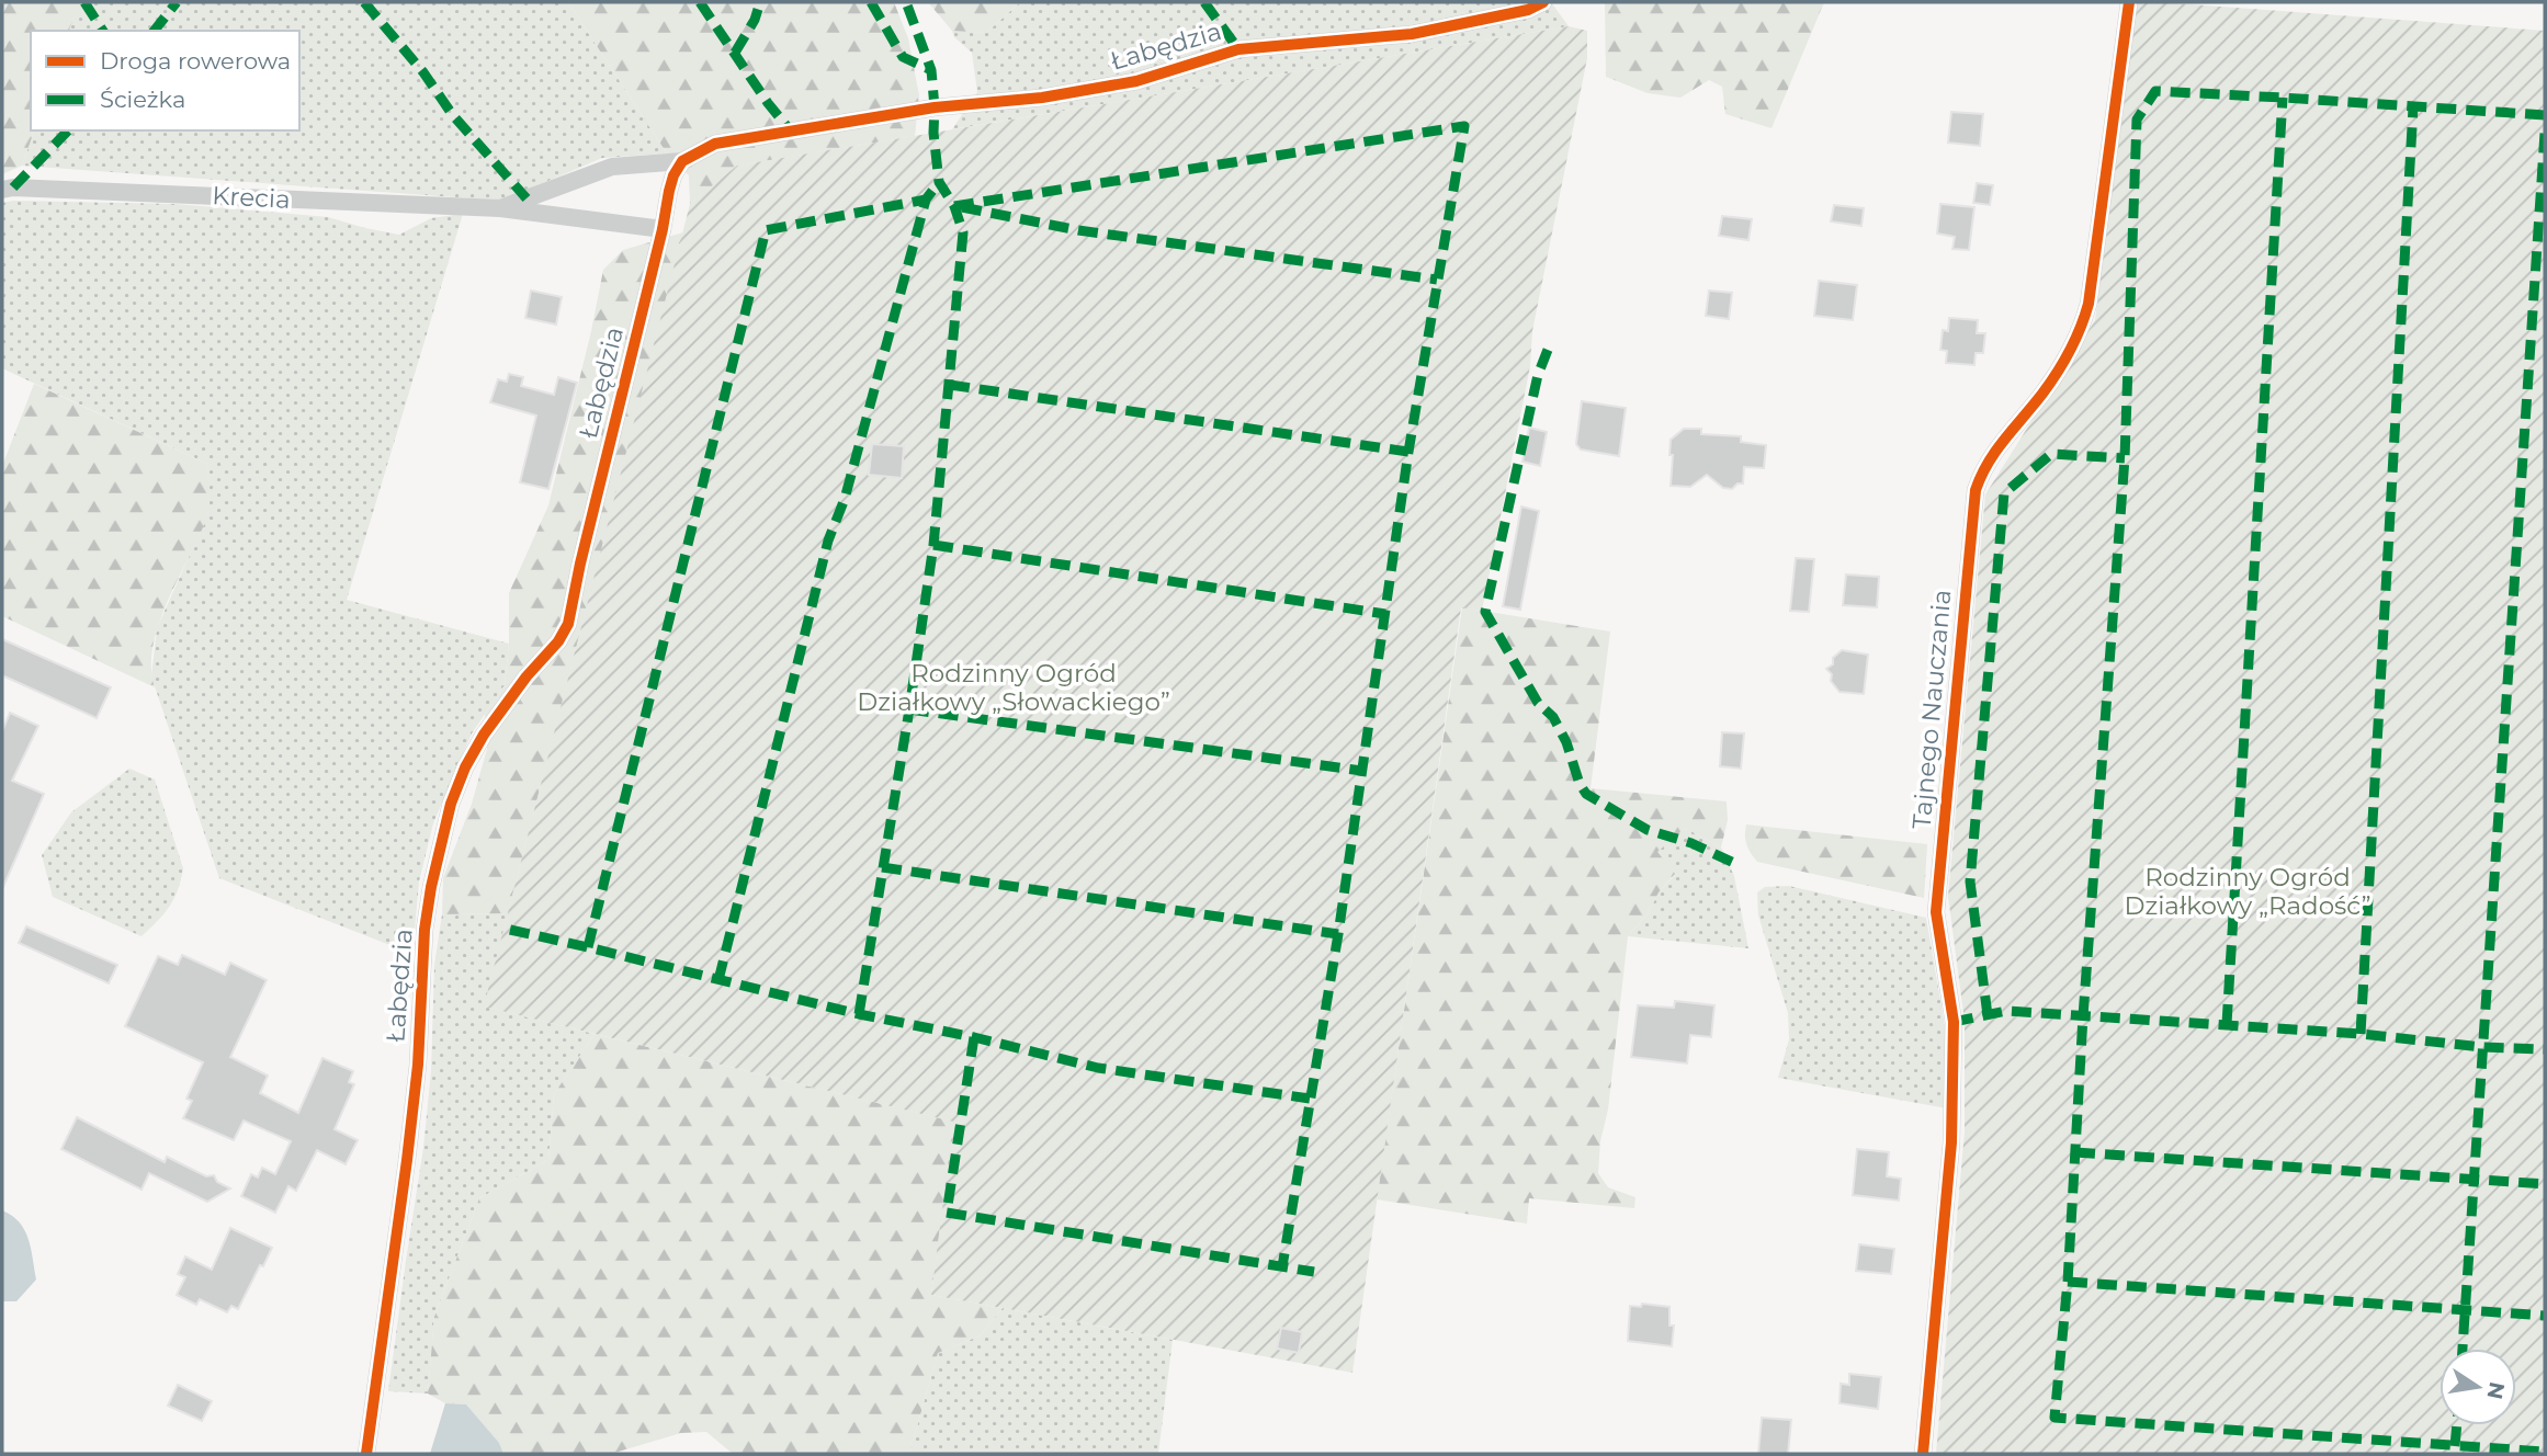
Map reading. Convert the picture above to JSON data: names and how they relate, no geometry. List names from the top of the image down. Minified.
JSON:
{"streets":{"street":["Łabędzia","Krecia","Tajnego Nauczania"]},"crossings":[["Łabędzia","Krecia"]],"parks":["Rodzinny Ogród Działkowy „Słowackiego”","Rodzinny Ogród Działkowy „Radość”"],"legend":["Droga rowerowa","Ścieżka"],"north":"right"}
